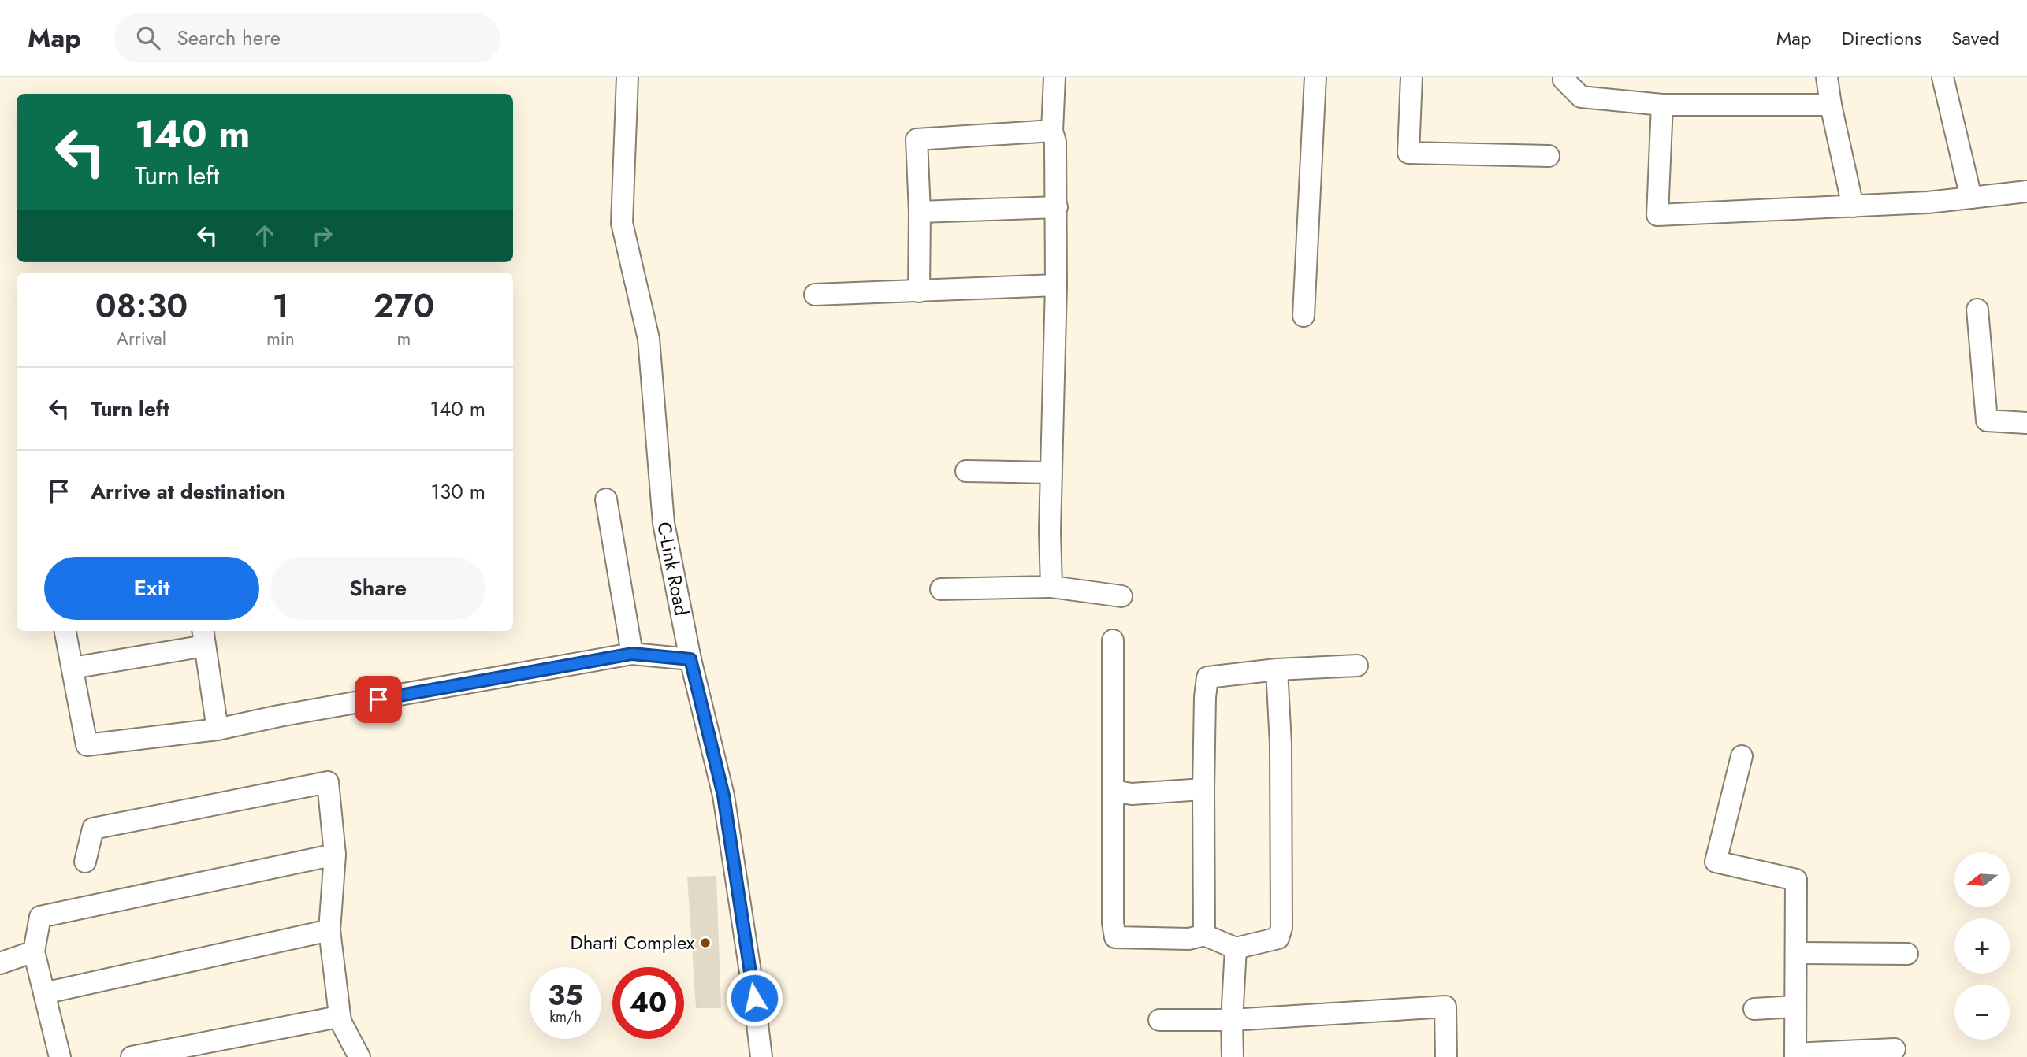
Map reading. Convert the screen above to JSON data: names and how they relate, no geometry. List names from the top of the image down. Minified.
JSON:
{"streets":{"street":["C-Link Road"]},"places":["Dharti Complex"],"north":"left","page":{"header":"Map","search":"Search here","nav":["Map","Directions","Saved"],"turn":["140 m","Turn left"],"eta":["08:30","Arrival","1","min","270","m"],"list":[{"name":"Turn left","value":"140 m"},{"name":"Arrive at destination","value":"130 m"}],"buttons":["Exit","Share"],"map_buttons":["+","−"],"speed":"35 km/h","limit":"40"}}
